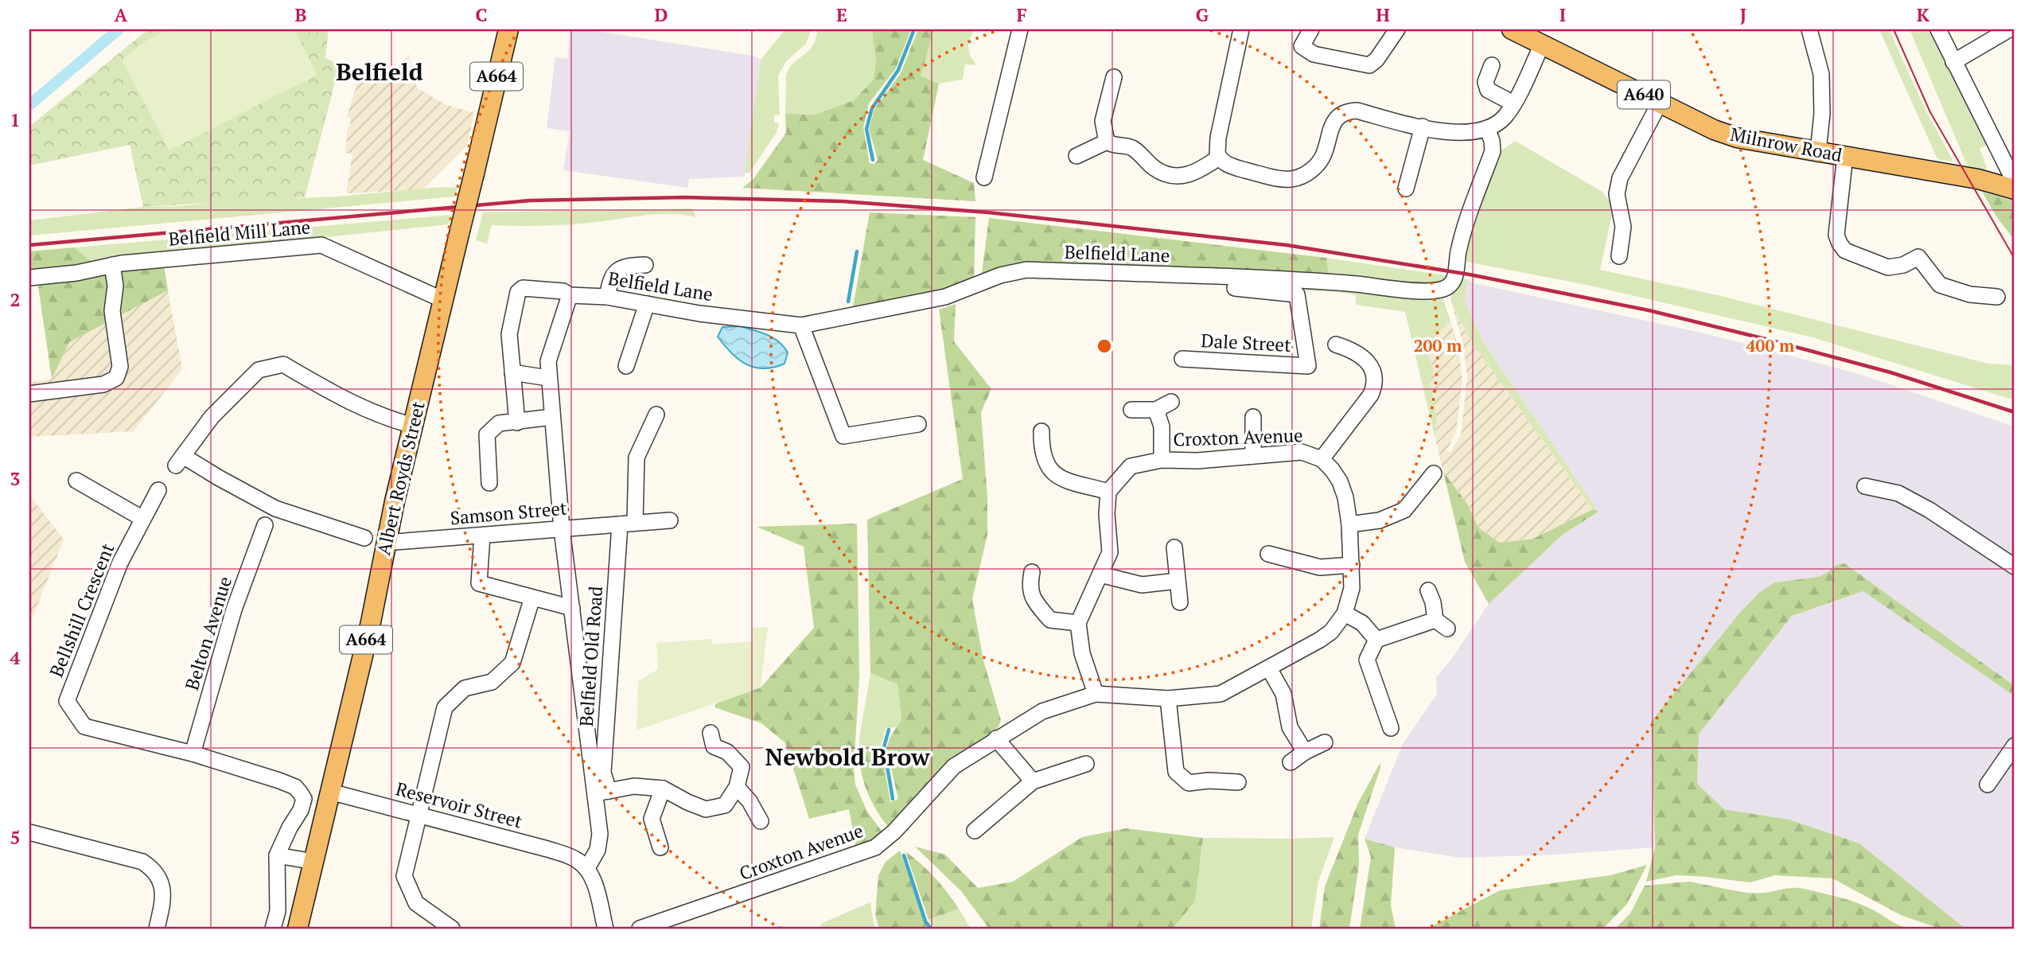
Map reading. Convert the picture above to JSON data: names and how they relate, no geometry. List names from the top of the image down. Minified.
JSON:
{"streets":{"main road":["A664","A640","Milnrow Road","Albert Royds Street"],"street":["Belfield Mill Lane","Belfield Lane","Dale Street","Croxton Avenue","Samson Street","Bellshill Crescent","Belton Avenue","Belfield Old Road","Reservoir Street"]},"crossings":[["Belfield Mill Lane","Albert Royds Street"],["Belfield Lane","Dale Street"],["Albert Royds Street","Samson Street"],["Albert Royds Street","Reservoir Street"],["Samson Street","Belfield Old Road"],["Bellshill Crescent","Belton Avenue"]],"districts":["Belfield","Newbold Brow"],"grid":{"columns":["A","B","C","D","E","F","G","H","I","J","K"],"rows":["1","2","3","4","5"]},"rings":["200 m","400 m"]}
